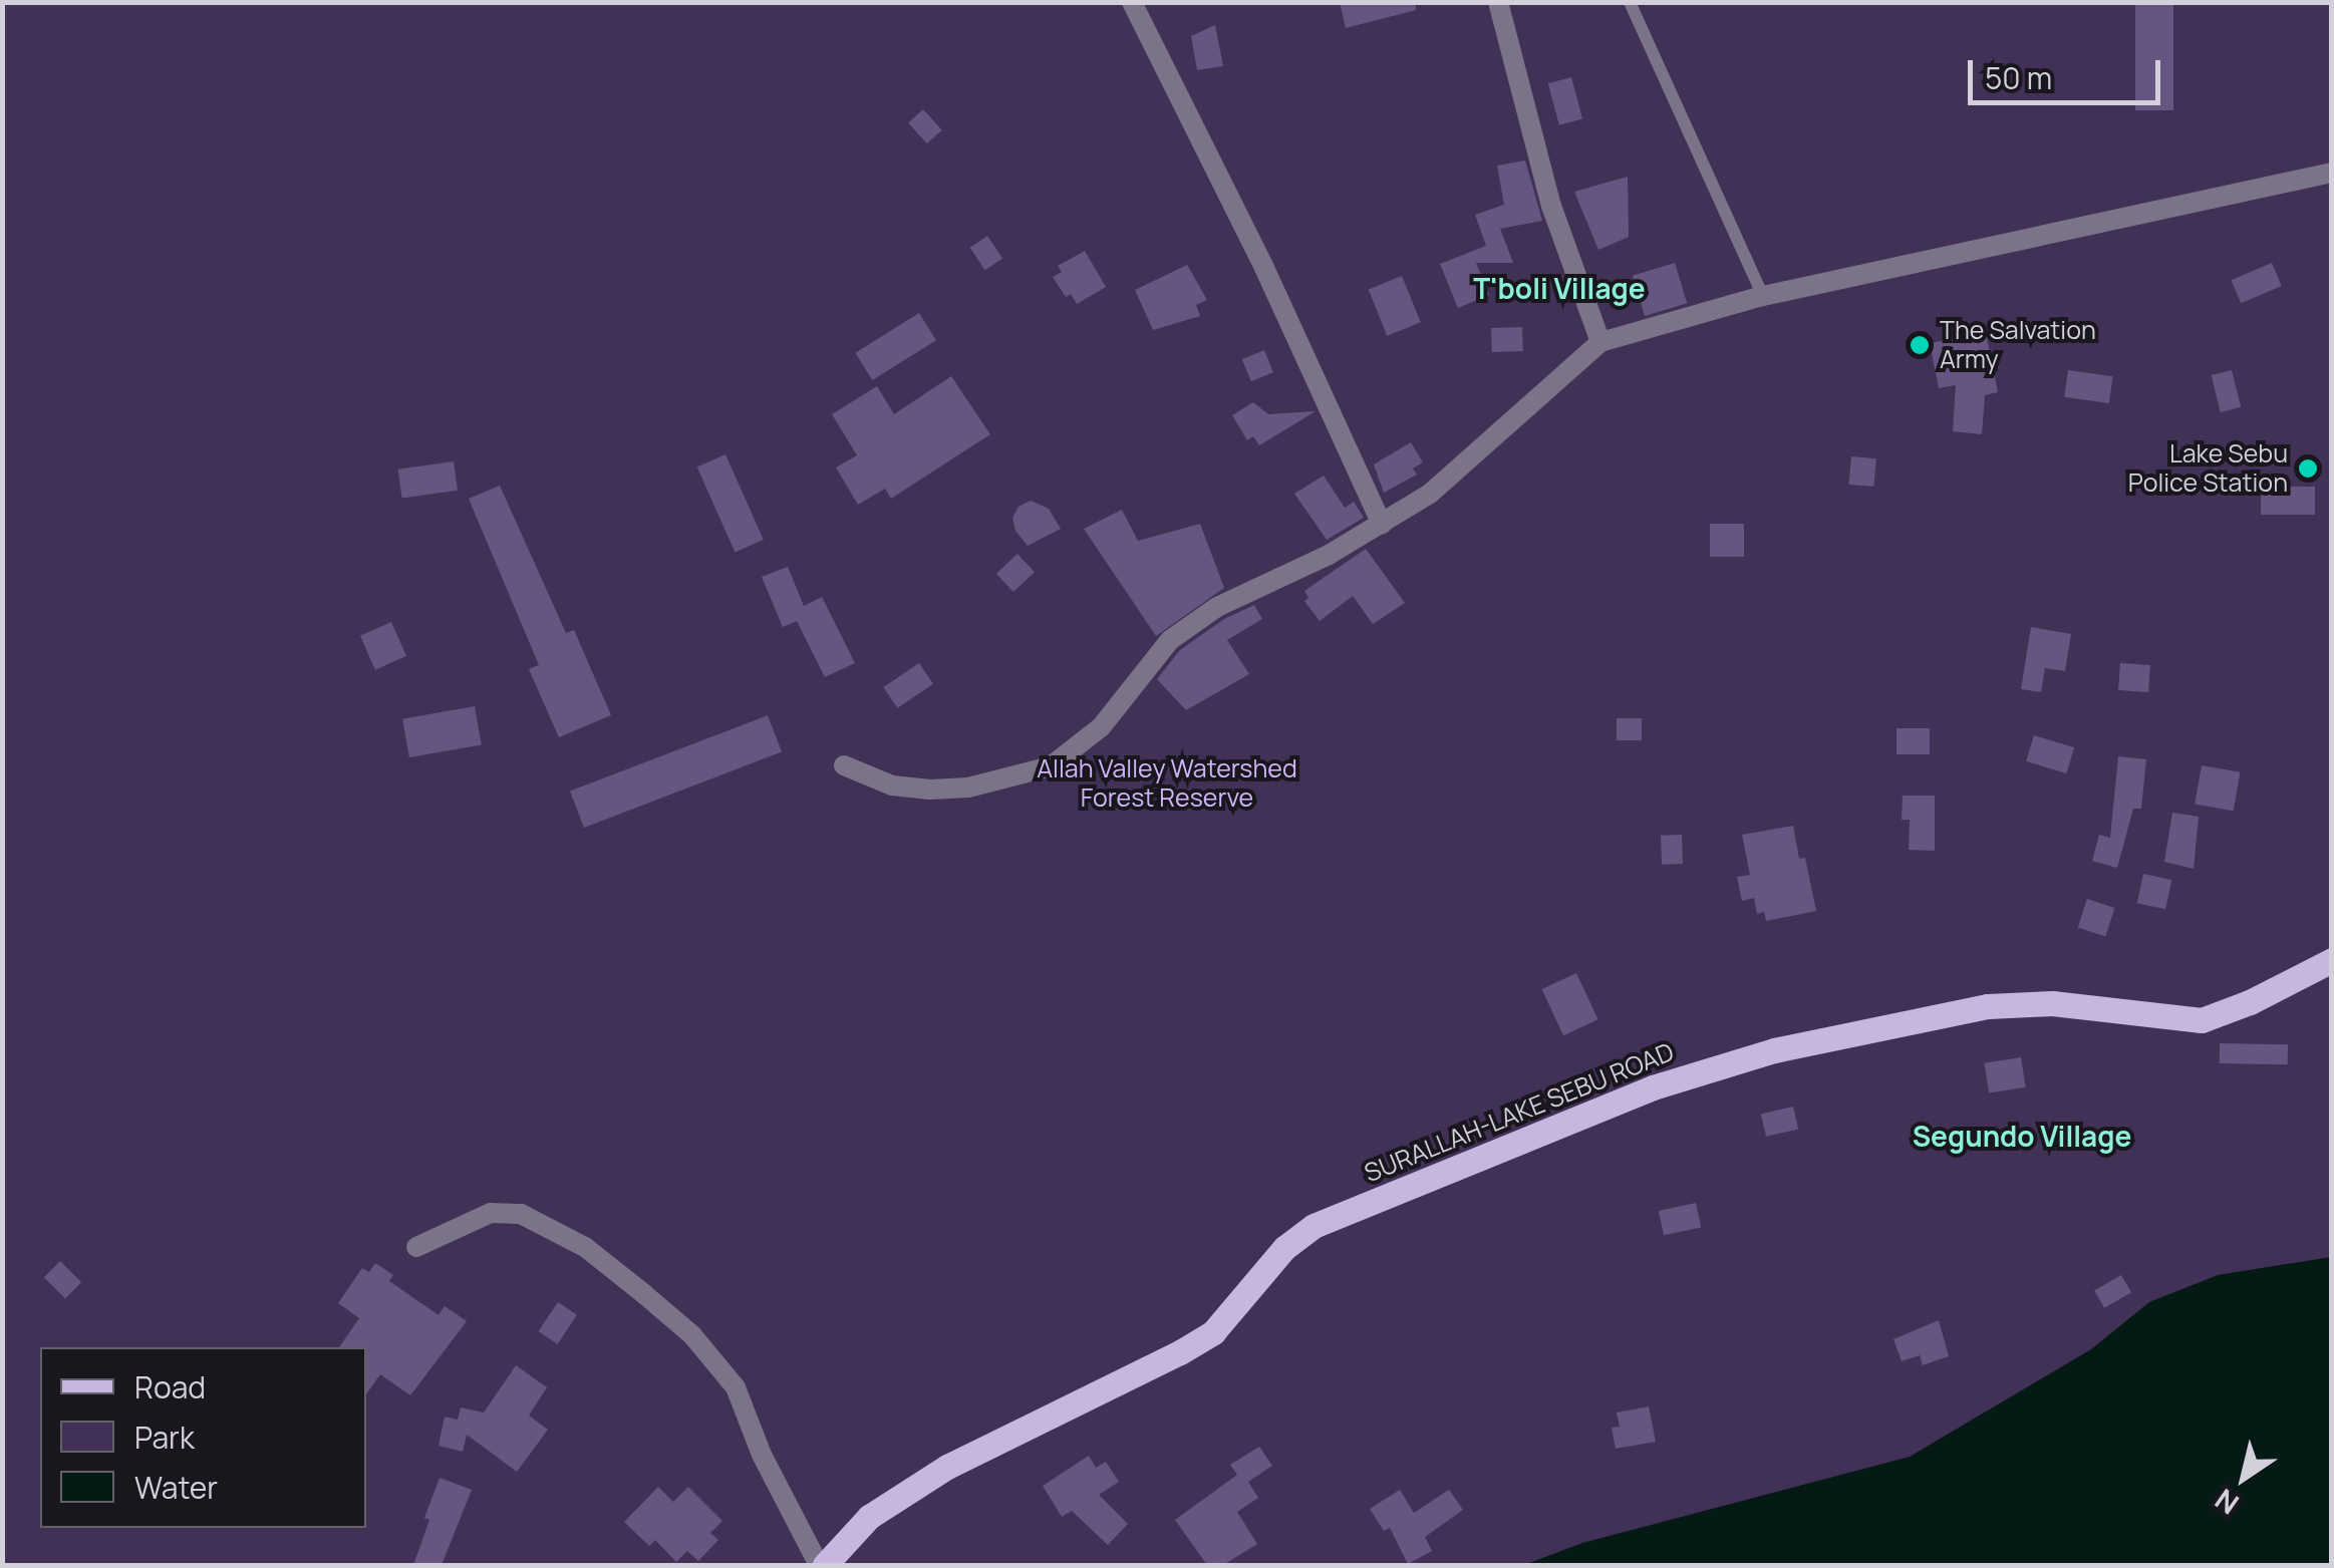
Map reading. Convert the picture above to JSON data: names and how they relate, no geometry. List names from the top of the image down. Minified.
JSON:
{"streets":{"main road":["SURALLAH-LAKE SEBU ROAD"]},"districts":["T'boli Village","Segundo Village"],"parks":["Allah Valley Watershed Forest Reserve"],"places":["The Salvation Army","Lake Sebu Police Station"],"legend":["Road","Park","Water"],"scale_bar":"50 m","north":"bottom left"}
